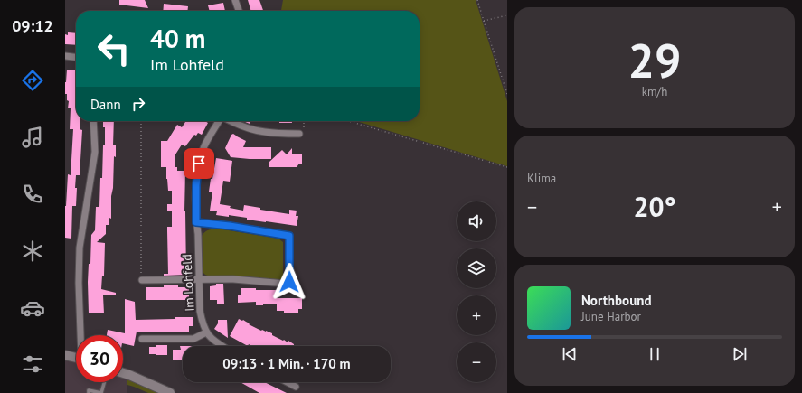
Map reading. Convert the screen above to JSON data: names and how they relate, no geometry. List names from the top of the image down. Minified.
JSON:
{"streets":{"street":["Im Lohfeld"]},"page":{"tabs":"09:12","tile":[["29","km/h"],"Klima"],"turn":["40 m","Im Lohfeld"],"then":"Dann","heat":["−","20°","+"],"map_buttons":["+","−"],"song":["Northbound","June Harbor"],"limit":"30","trip":"09:13 · 1 Min. · 170 m"}}
